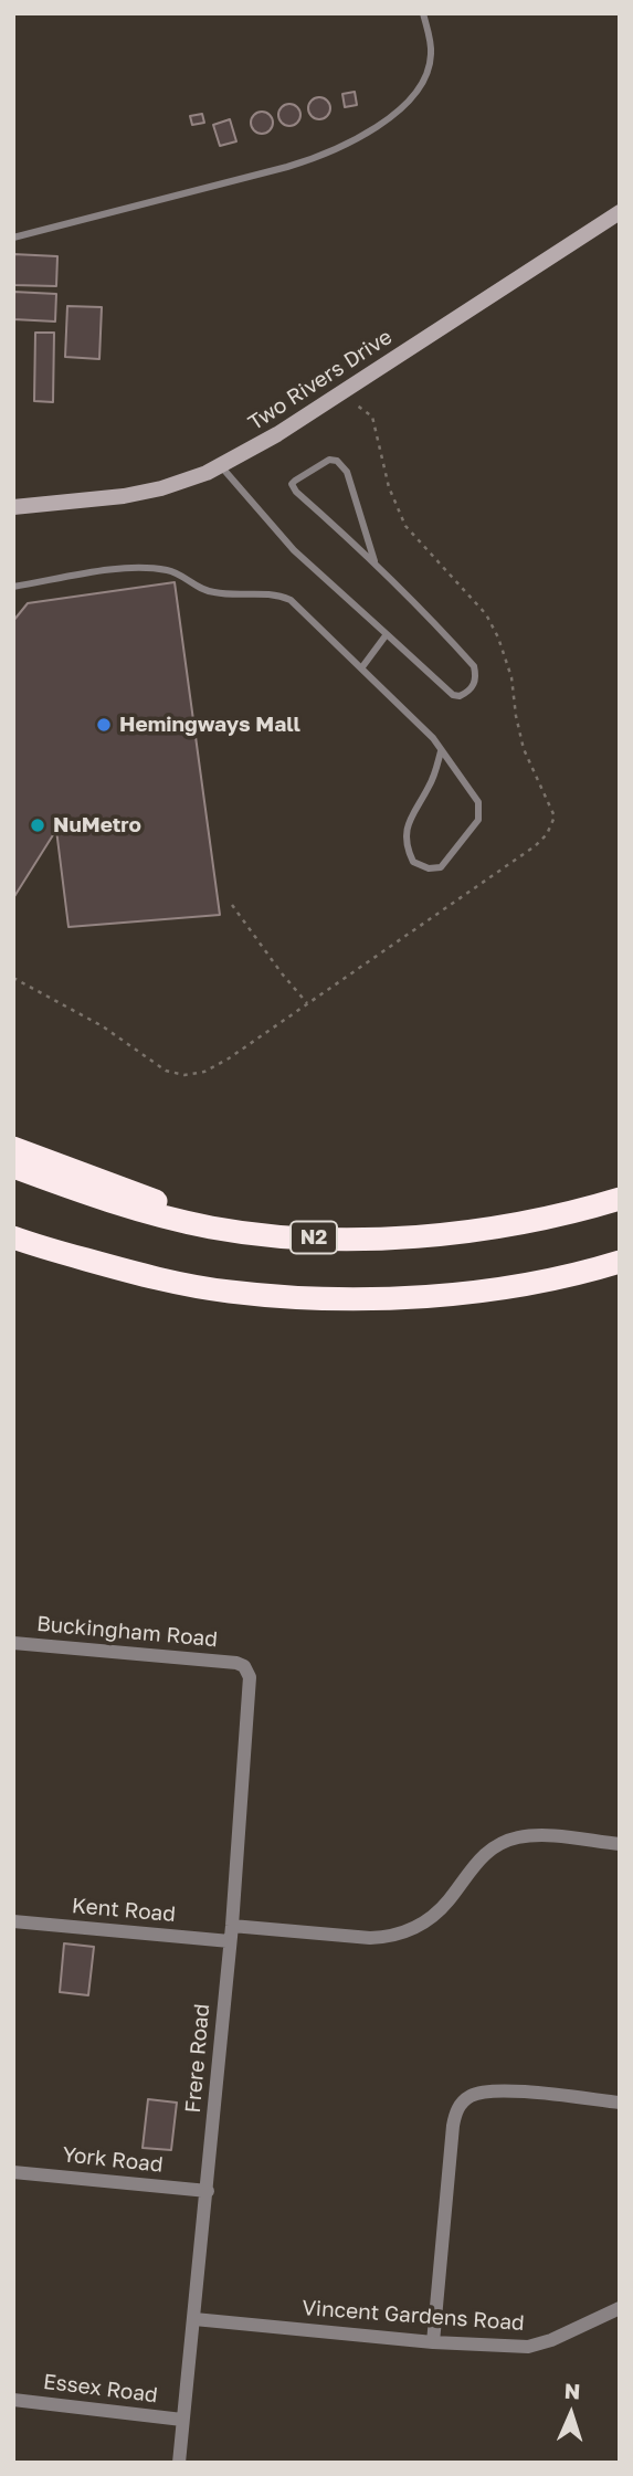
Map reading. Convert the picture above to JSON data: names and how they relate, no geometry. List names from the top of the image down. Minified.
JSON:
{"streets":{"highway":["N2"],"main road":["Two Rivers Drive"],"street":["Buckingham Road","Kent Road","Frere Road","York Road","Vincent Gardens Road","Essex Road"]},"crossings":[["Buckingham Road","Frere Road"],["Kent Road","Frere Road"],["Frere Road","York Road"],["Frere Road","Vincent Gardens Road"],["Frere Road","Essex Road"]],"places":["Hemingways Mall","NuMetro"],"north":"top"}
